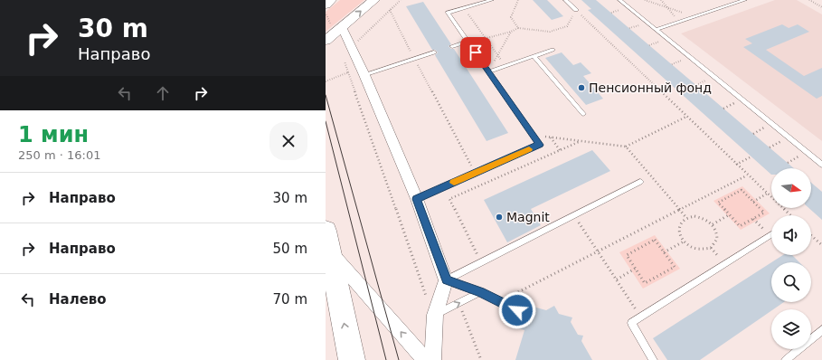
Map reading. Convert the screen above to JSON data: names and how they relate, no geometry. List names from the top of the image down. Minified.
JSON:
{"places":["Пенсионный фонд","Magnit"],"north":"right","page":{"turn":["30 m","Направо"],"heading":["1 мин","250 m · 16:01"],"list":[{"name":"Направо","value":"30 m"},{"name":"Направо","value":"50 m"},{"name":"Налево","value":"70 m"}]}}
